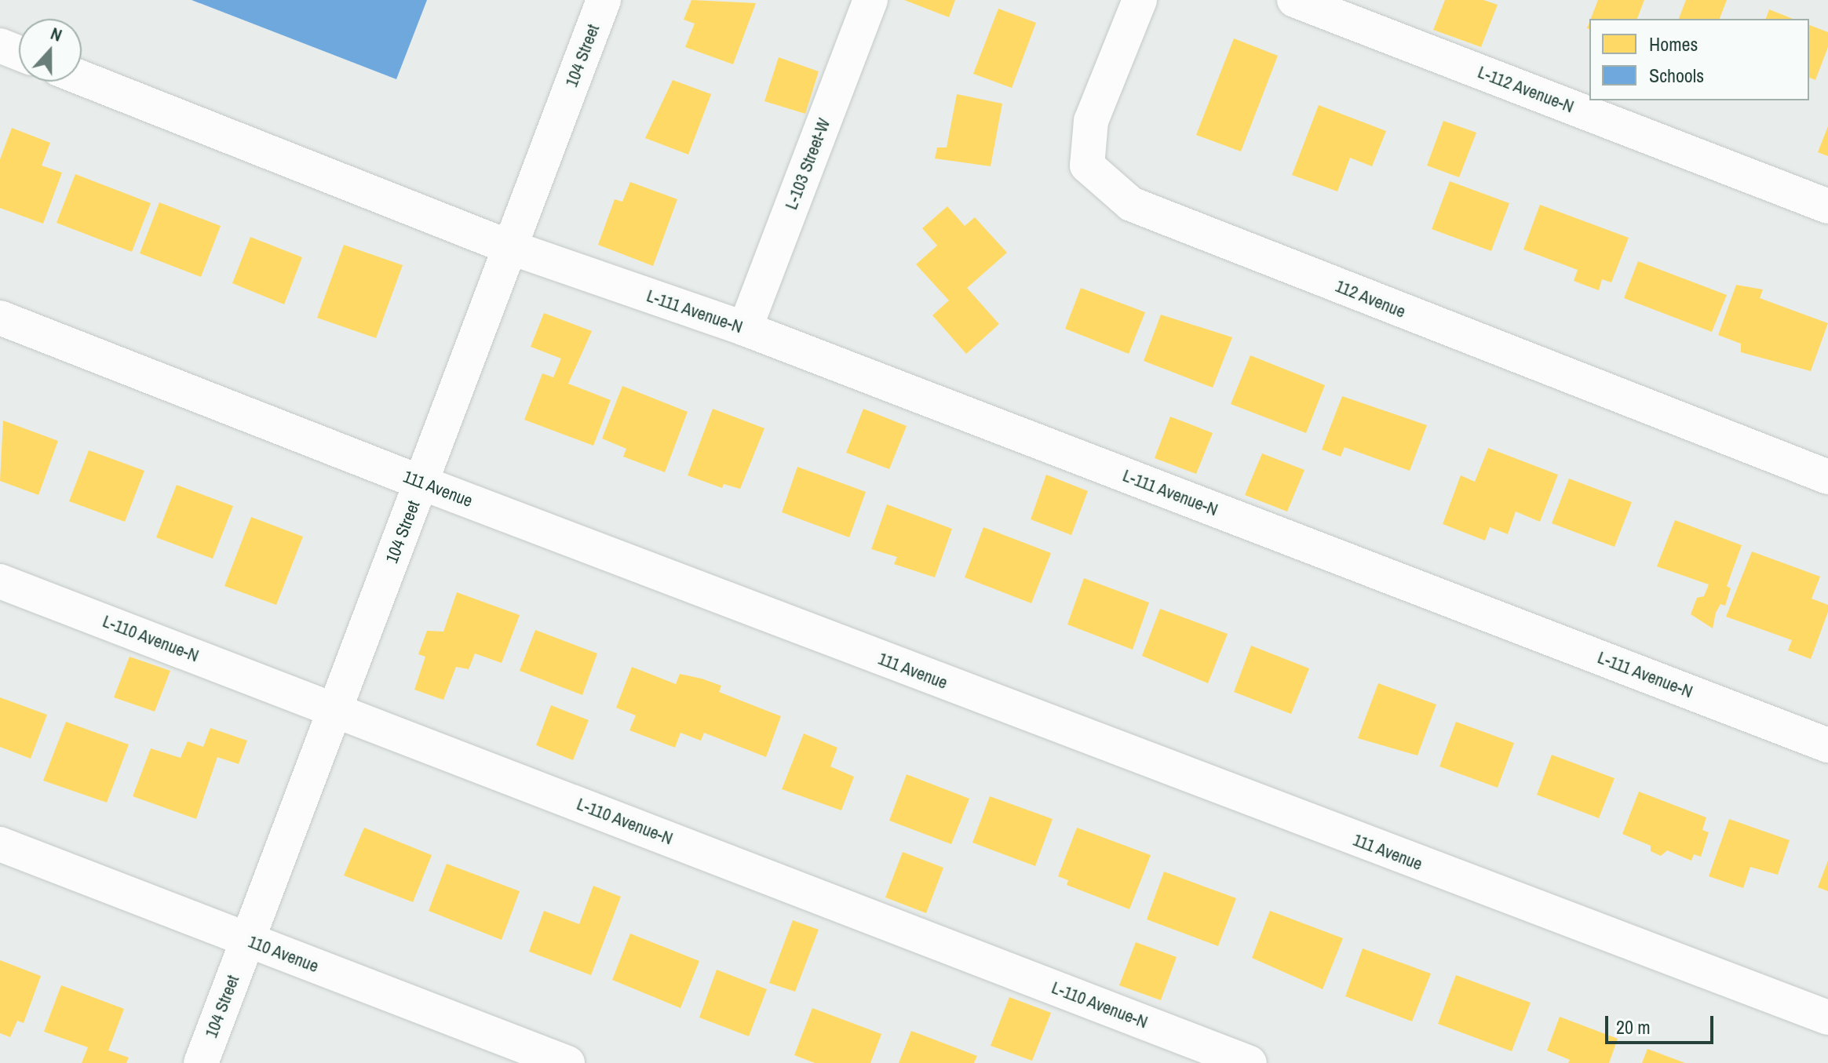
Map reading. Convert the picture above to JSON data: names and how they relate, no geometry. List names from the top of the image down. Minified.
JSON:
{"streets":{"street":["104 Street","L-112 Avenue-N","L-103 Street-W","112 Avenue","L-111 Avenue-N","111 Avenue","L-110 Avenue-N","110 Avenue"]},"crossings":[["104 Street","L-111 Avenue-N"],["104 Street","111 Avenue"],["104 Street","L-110 Avenue-N"],["104 Street","110 Avenue"],["L-103 Street-W","L-111 Avenue-N"]],"legend":["Homes","Schools"],"scale_bar":"20 m","north":"top"}
